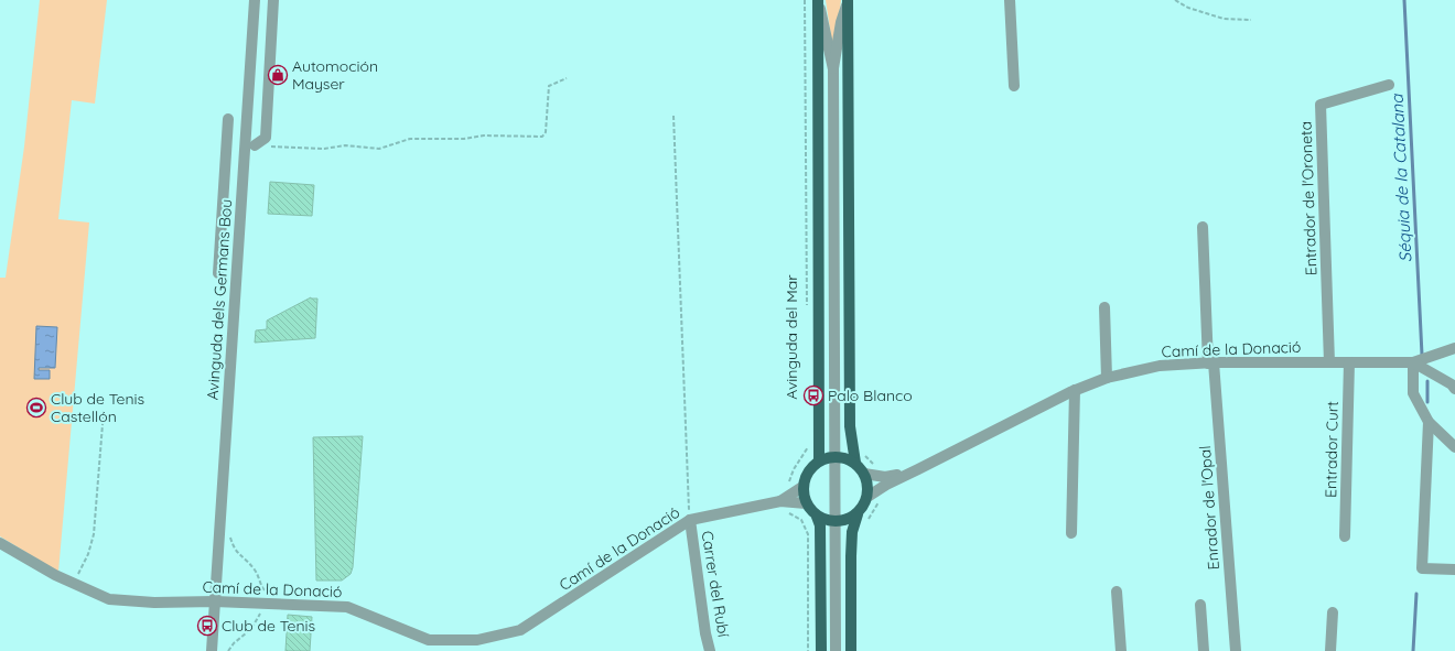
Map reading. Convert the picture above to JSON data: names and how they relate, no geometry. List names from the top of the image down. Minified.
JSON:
{"streets":{"main road":["Avinguda del Mar"],"street":["Entrador de l'Oroneta","Avinguda dels Germans Bou","Camí de la Donació","Entrador Curt","Enrador de l'Opal","Carrer del Rubí"]},"crossings":[["Entrador de l'Oroneta","Camí de la Donació"],["Avinguda dels Germans Bou","Camí de la Donació"],["Camí de la Donació","Entrador Curt"],["Camí de la Donació","Enrador de l'Opal"],["Camí de la Donació","Carrer del Rubí"]],"water":["Séquia de la Catalana"],"places":{"shop":["Automoción Mayser"],"bus stop":["Palo Blanco","Club de Tenis"],"sports":["Club de Tenis Castellón"]}}
